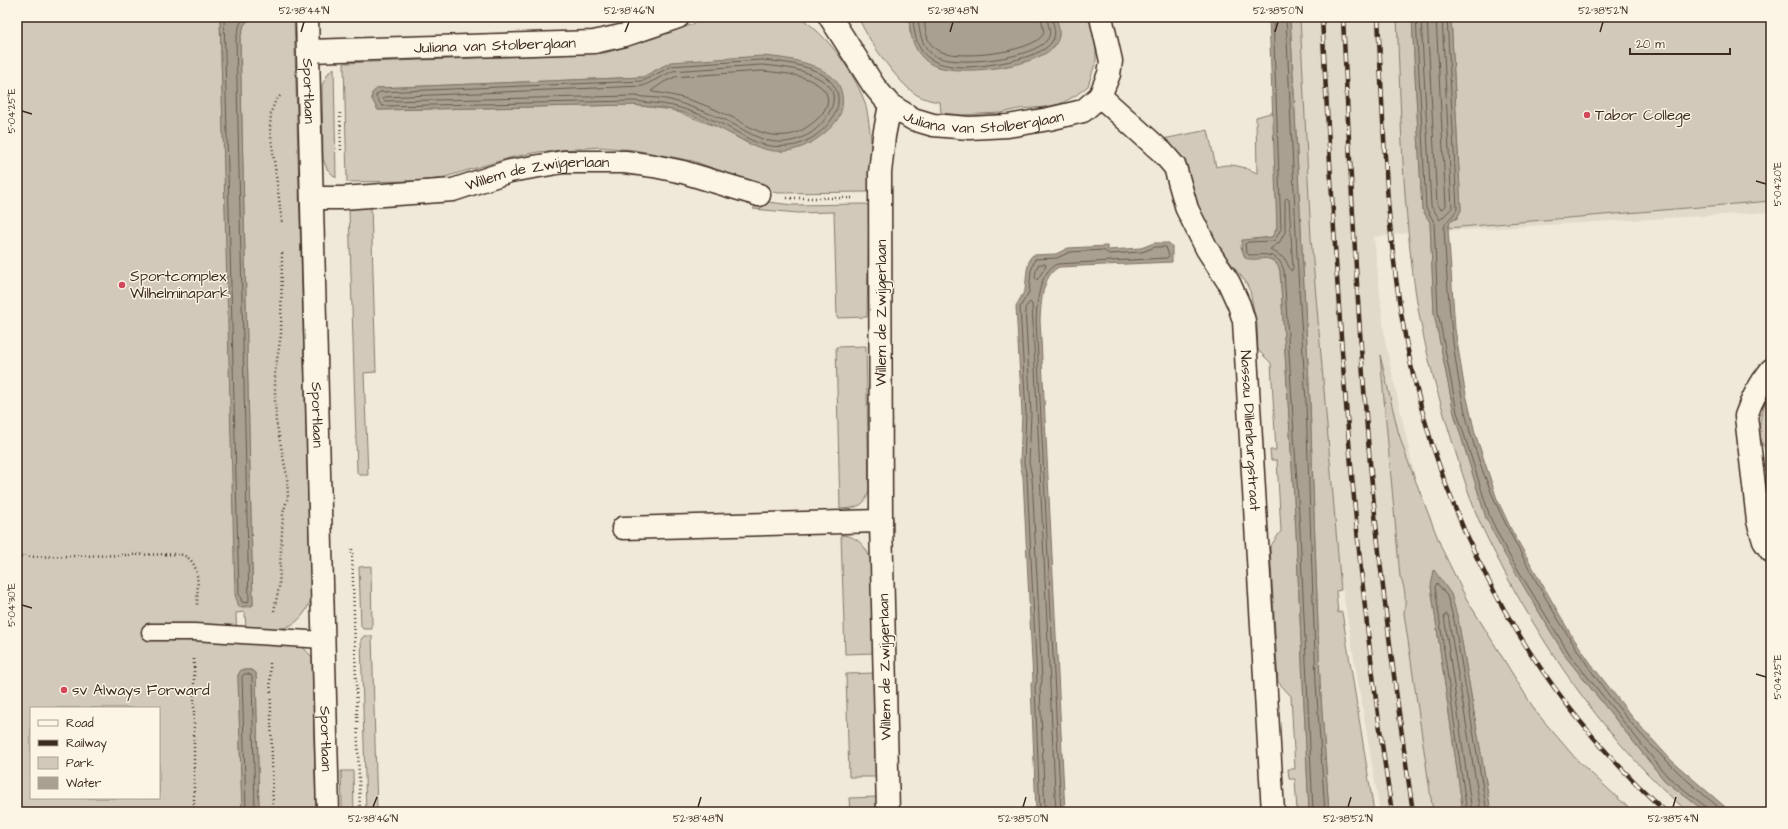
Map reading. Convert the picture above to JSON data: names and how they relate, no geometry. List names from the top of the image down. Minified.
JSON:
{"streets":{"street":["Juliana van Stolberglaan","Sportlaan","Willem de Zwijgerlaan","Nassau Dillenburgstraat"]},"crossings":[["Juliana van Stolberglaan","Sportlaan"],["Juliana van Stolberglaan","Willem de Zwijgerlaan"],["Juliana van Stolberglaan","Nassau Dillenburgstraat"],["Sportlaan","Willem de Zwijgerlaan"]],"places":["Tabor College","Sportcomplex Wilhelminapark","sv Always Forward"],"legend":["Road","Railway","Park","Water"],"scale_bar":"20 m","coordinates":["52°38'44\"N","52°38'46\"N","52°38'48\"N","52°38'50\"N","52°38'52\"N","5°04'25\"E","5°04'20\"E","5°04'30\"E","52°38'54\"N"]}
